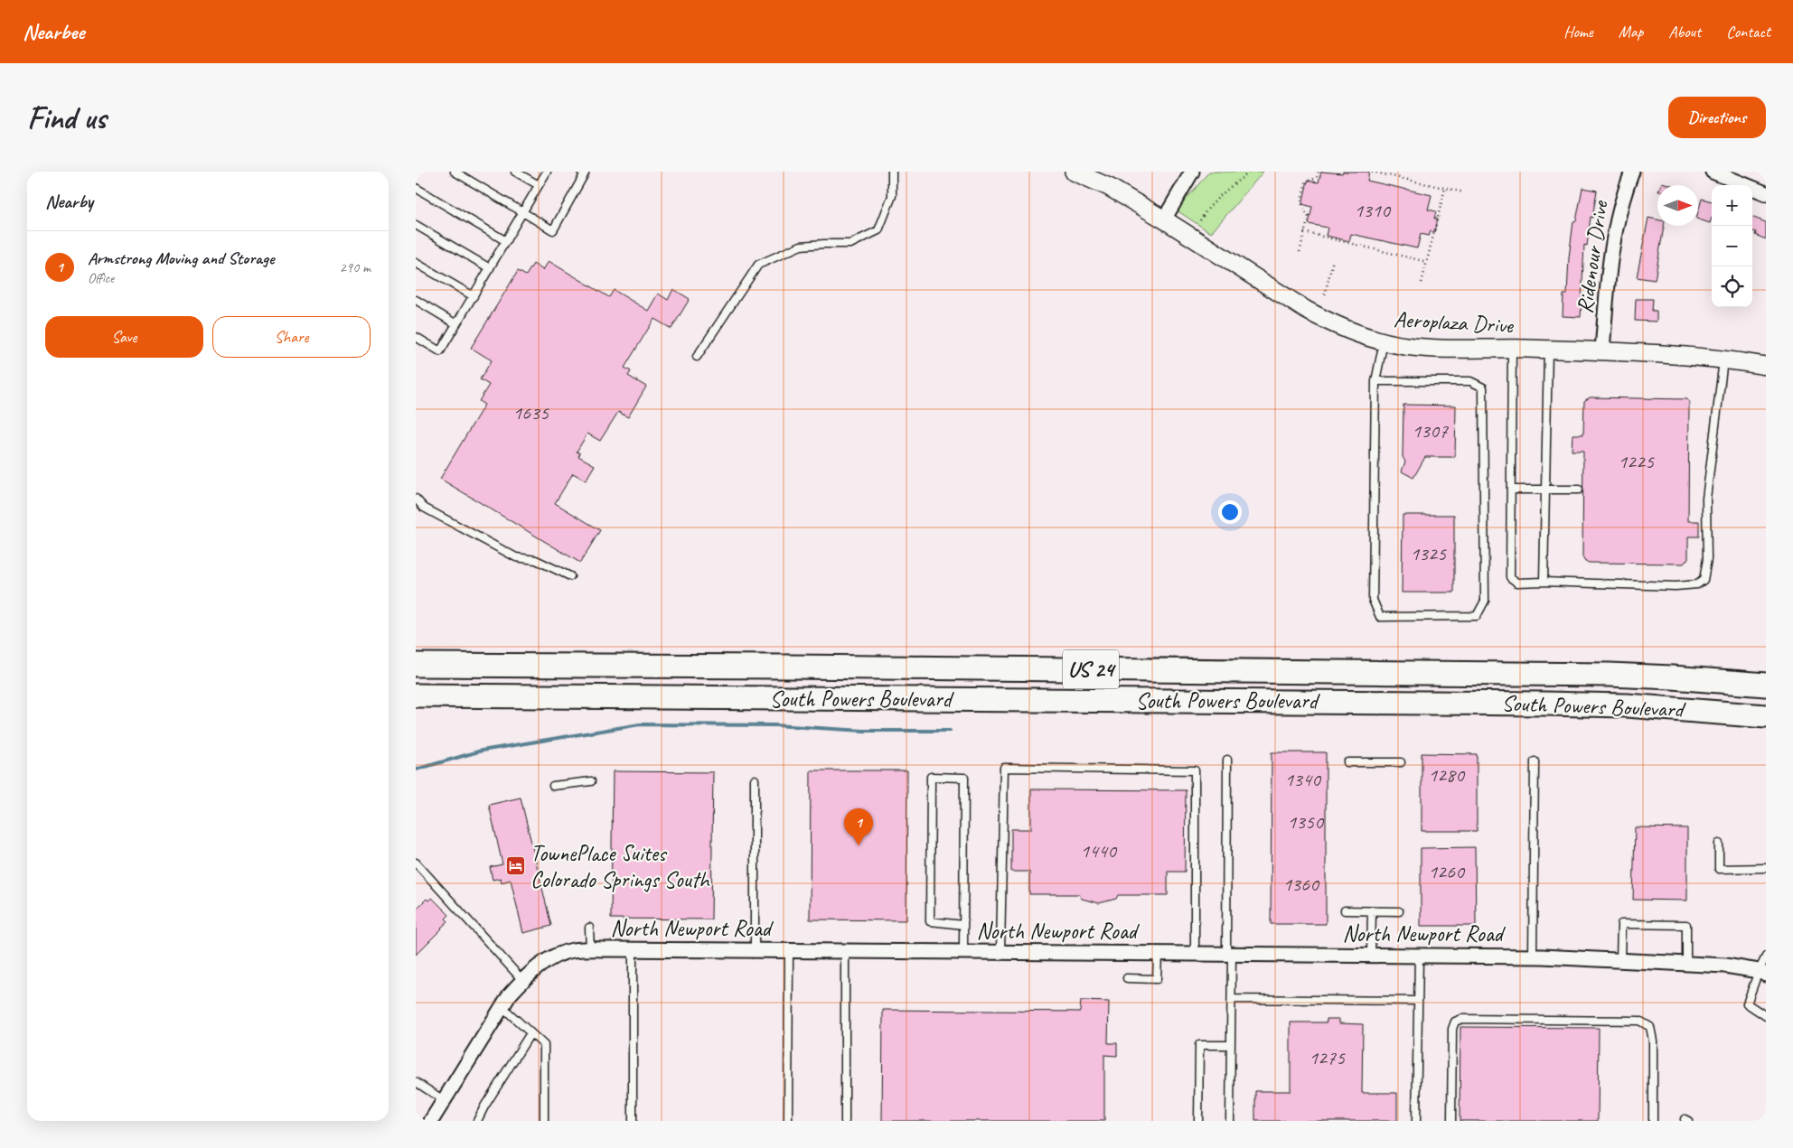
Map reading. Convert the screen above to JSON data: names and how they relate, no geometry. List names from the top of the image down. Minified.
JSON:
{"streets":{"highway":["US 24","South Powers Boulevard"],"street":["Ridenour Drive","Aeroplaza Drive","North Newport Road"]},"crossings":[["Ridenour Drive","Aeroplaza Drive"]],"places":{"hotel":["TownePlace Suites Colorado Springs South"]},"house_numbers":["1310","1635","1307","1225","1325","1280","1340","1350","1440","1260","1360","1275"],"north":"right","page":{"header":"Nearbee","nav":["Home","Map","About","Contact"],"buttons":["Directions",["Save","Share"]],"title":"Find us","heading":"Nearby","map_buttons":["+","−"],"list":[{"mark":"1","name":"Armstrong Moving and Storage","note":"Office","value":"290 m"}],"pins":"1"}}
